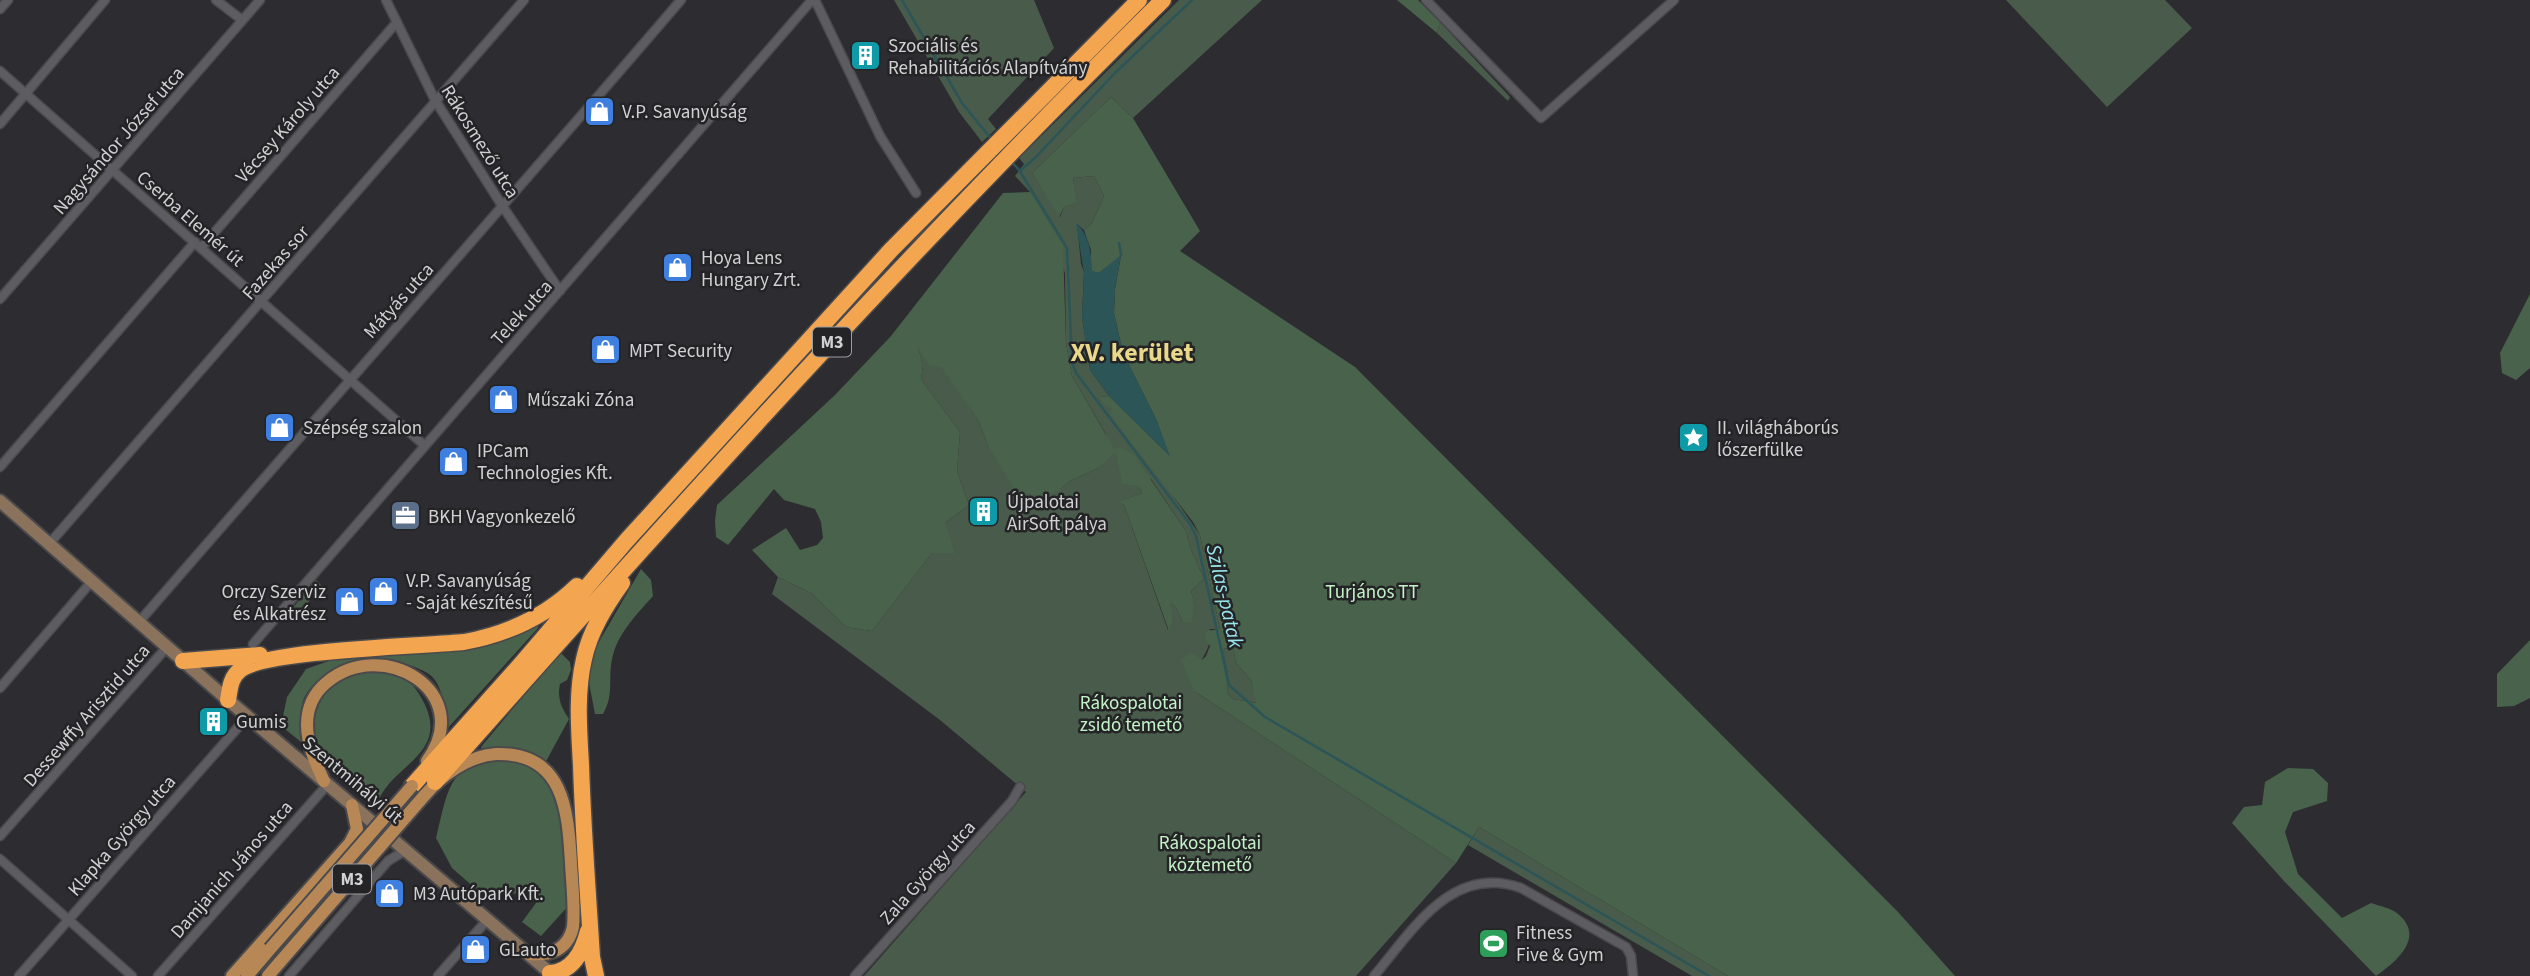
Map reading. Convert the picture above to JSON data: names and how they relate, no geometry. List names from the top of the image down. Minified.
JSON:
{"streets":{"highway":["M3"],"main road":["Szentmihályi út"],"street":["Vécsey Károly utca","Nagysándor József utca","Rákosmező utca","Cserba Elemér út","Fazekas sor","Mátyás utca","Telek utca","Dessewffy Arisztid utca","Klapka György utca","Damjanich János utca","Zala György utca"]},"crossings":[["Vécsey Károly utca","Rákosmező utca"],["Vécsey Károly utca","Cserba Elemér út"],["Nagysándor József utca","Cserba Elemér út"],["Rákosmező utca","Fazekas sor"],["Rákosmező utca","Mátyás utca"],["Rákosmező utca","Telek utca"],["Cserba Elemér út","Fazekas sor"],["Cserba Elemér út","Mátyás utca"],["Cserba Elemér út","Telek utca"],["Fazekas sor","Szentmihályi út"],["Mátyás utca","Szentmihályi út"],["Dessewffy Arisztid utca","Szentmihályi út"],["Szentmihályi út","Klapka György utca"],["Szentmihályi út","Damjanich János utca"]],"districts":["XV. kerület"],"water":["Szilas-patak"],"parks":["Turjános TT","Rákospalotai zsidó temető","Rákospalotai köztemető"],"places":{"building":["Szociális és Rehabilitációs Alapítvány","Újpalotai AirSoft pálya","Gumis"],"shop":["V.P. Savanyúság","Hoya Lens Hungary Zrt.","MPT Security","Műszaki Zóna","Szépség szalon","IPCam Technologies Kft.","V.P. Savanyúság - Saját készítésű","Orczy Szerviz és Alkatrész","M3 Autópark Kft.","GLauto"],"place":["II. világháborús lőszerfülke"],"office":["BKH Vagyonkezelő"],"sports":["Fitness Five & Gym"]}}
